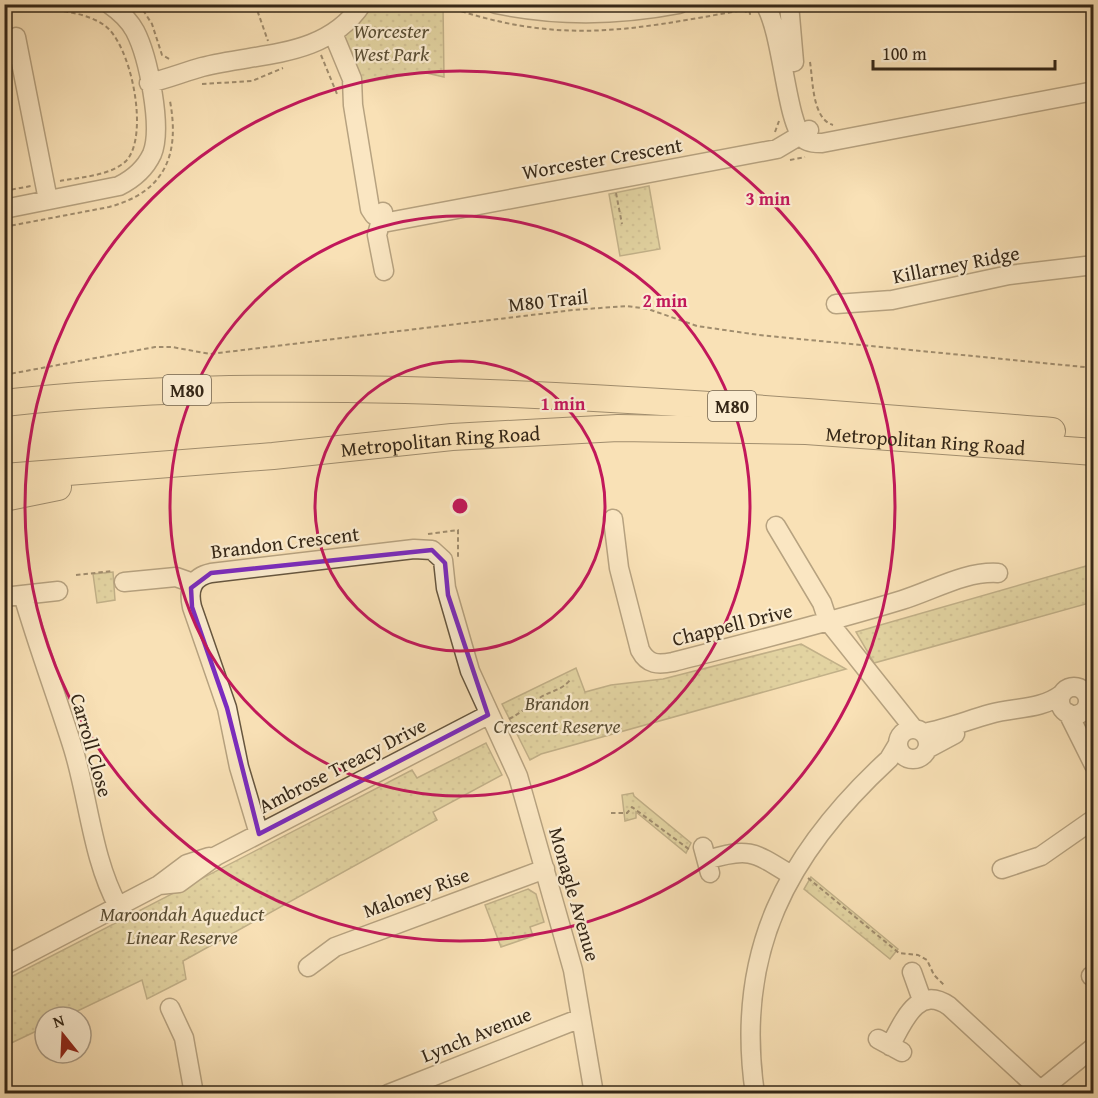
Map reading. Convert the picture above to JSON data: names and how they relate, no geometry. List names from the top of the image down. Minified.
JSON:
{"streets":{"highway":["M80","Metropolitan Ring Road"],"street":["Worcester Crescent","Killarney Ridge","Brandon Crescent","Chappell Drive","Carroll Close","Ambrose Treacy Drive","Maloney Rise","Monagle Avenue","Lynch Avenue"],"path":["M80 Trail"]},"crossings":[["Brandon Crescent","Ambrose Treacy Drive"],["Brandon Crescent","Monagle Avenue"],["Carroll Close","Ambrose Treacy Drive"],["Ambrose Treacy Drive","Monagle Avenue"],["Maloney Rise","Monagle Avenue"],["Monagle Avenue","Lynch Avenue"]],"parks":["Worcester West Park","Brandon Crescent Reserve","Maroondah Aqueduct Linear Reserve"],"scale_bar":"100 m","north":"top","rings":["3 min","2 min","1 min"]}
